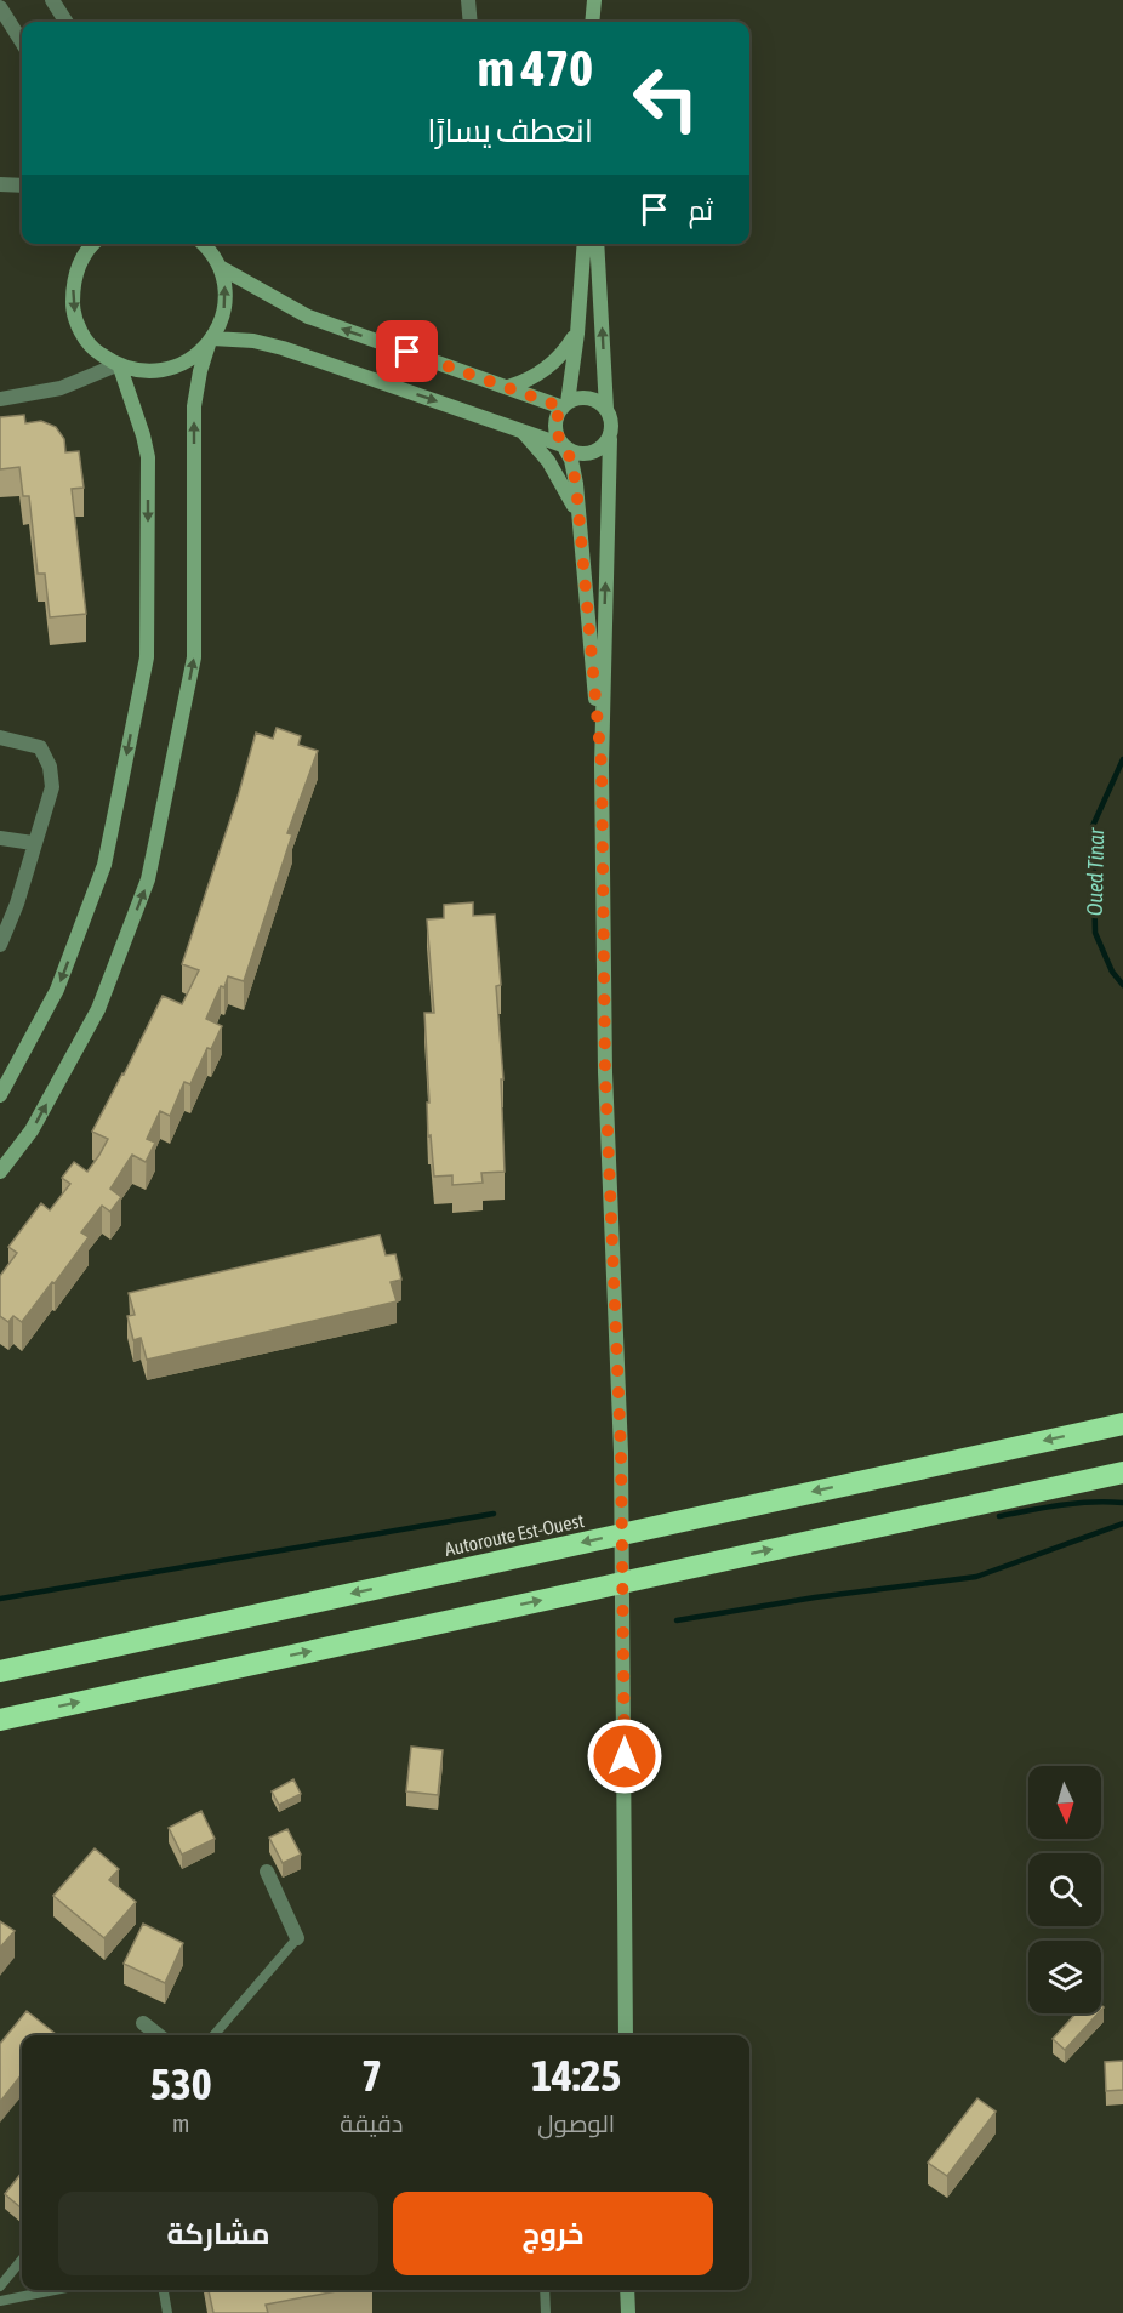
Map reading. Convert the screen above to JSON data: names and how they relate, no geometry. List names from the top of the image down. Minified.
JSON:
{"streets":{"highway":["Autoroute Est-Ouest"]},"water":["Oued Tinar"],"north":"bottom","page":{"turn":["470 m","انعطف يسارًا"],"then":"ثم","eta":["14:25","الوصول","7","دقيقة","530","m"],"buttons":["خروج","مشاركة"]}}
